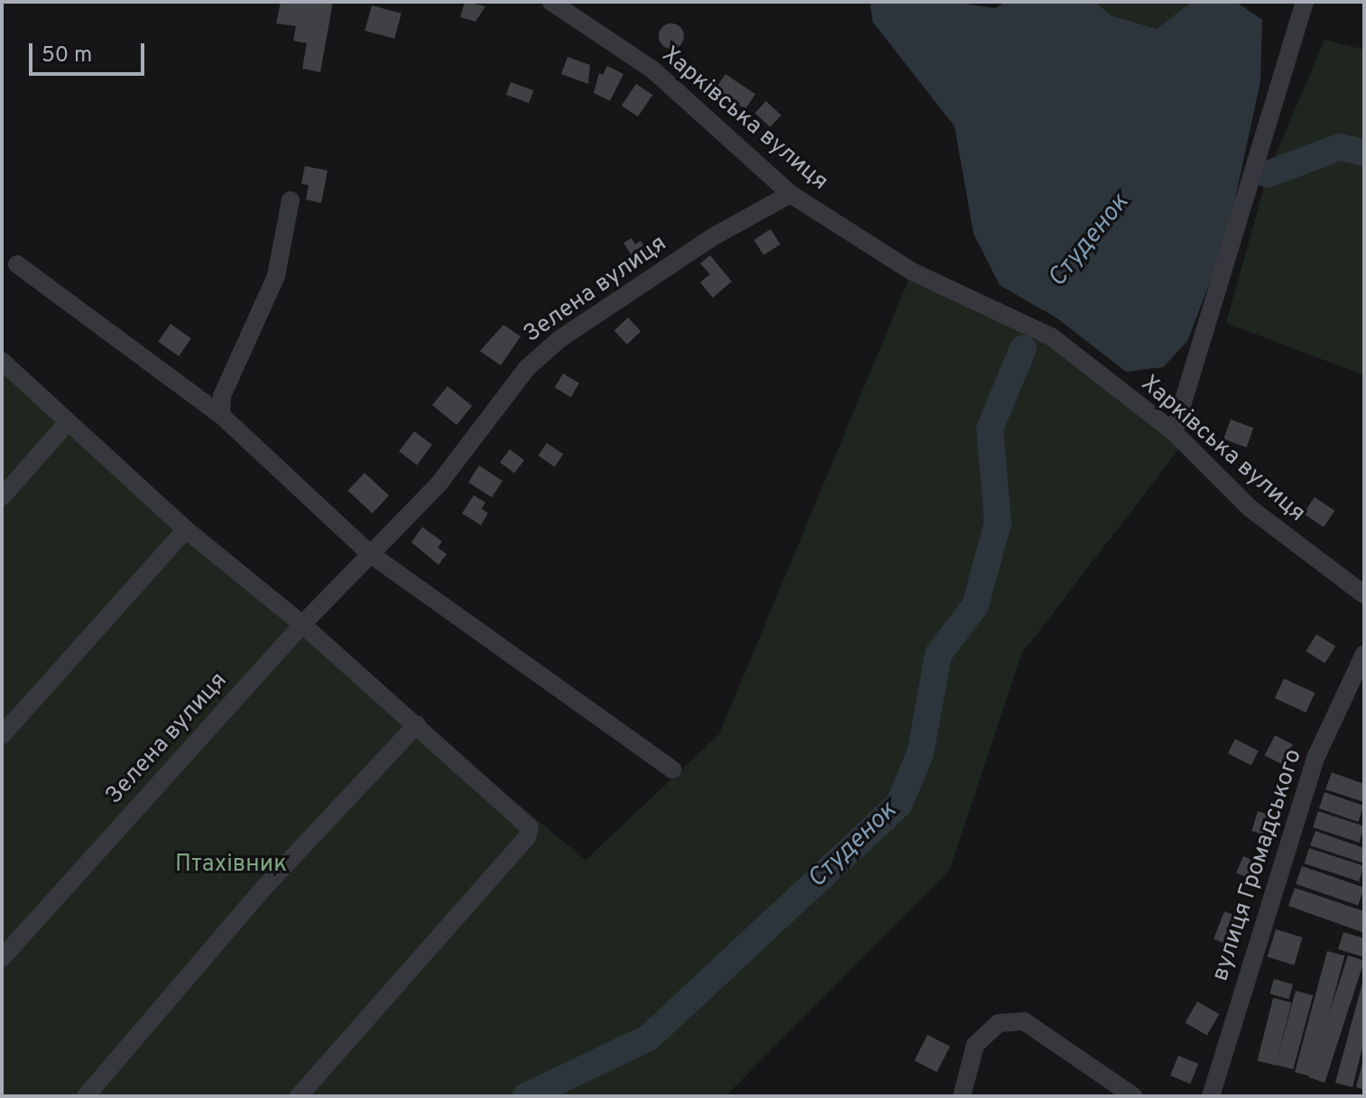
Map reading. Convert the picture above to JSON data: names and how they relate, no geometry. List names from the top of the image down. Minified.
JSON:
{"streets":{"street":["Харківська вулиця","Зелена вулиця","вулиця Громадського"]},"crossings":[["Харківська вулиця","Зелена вулиця"]],"water":["Студенок"],"parks":["Птахівник"],"scale_bar":"50 m"}
